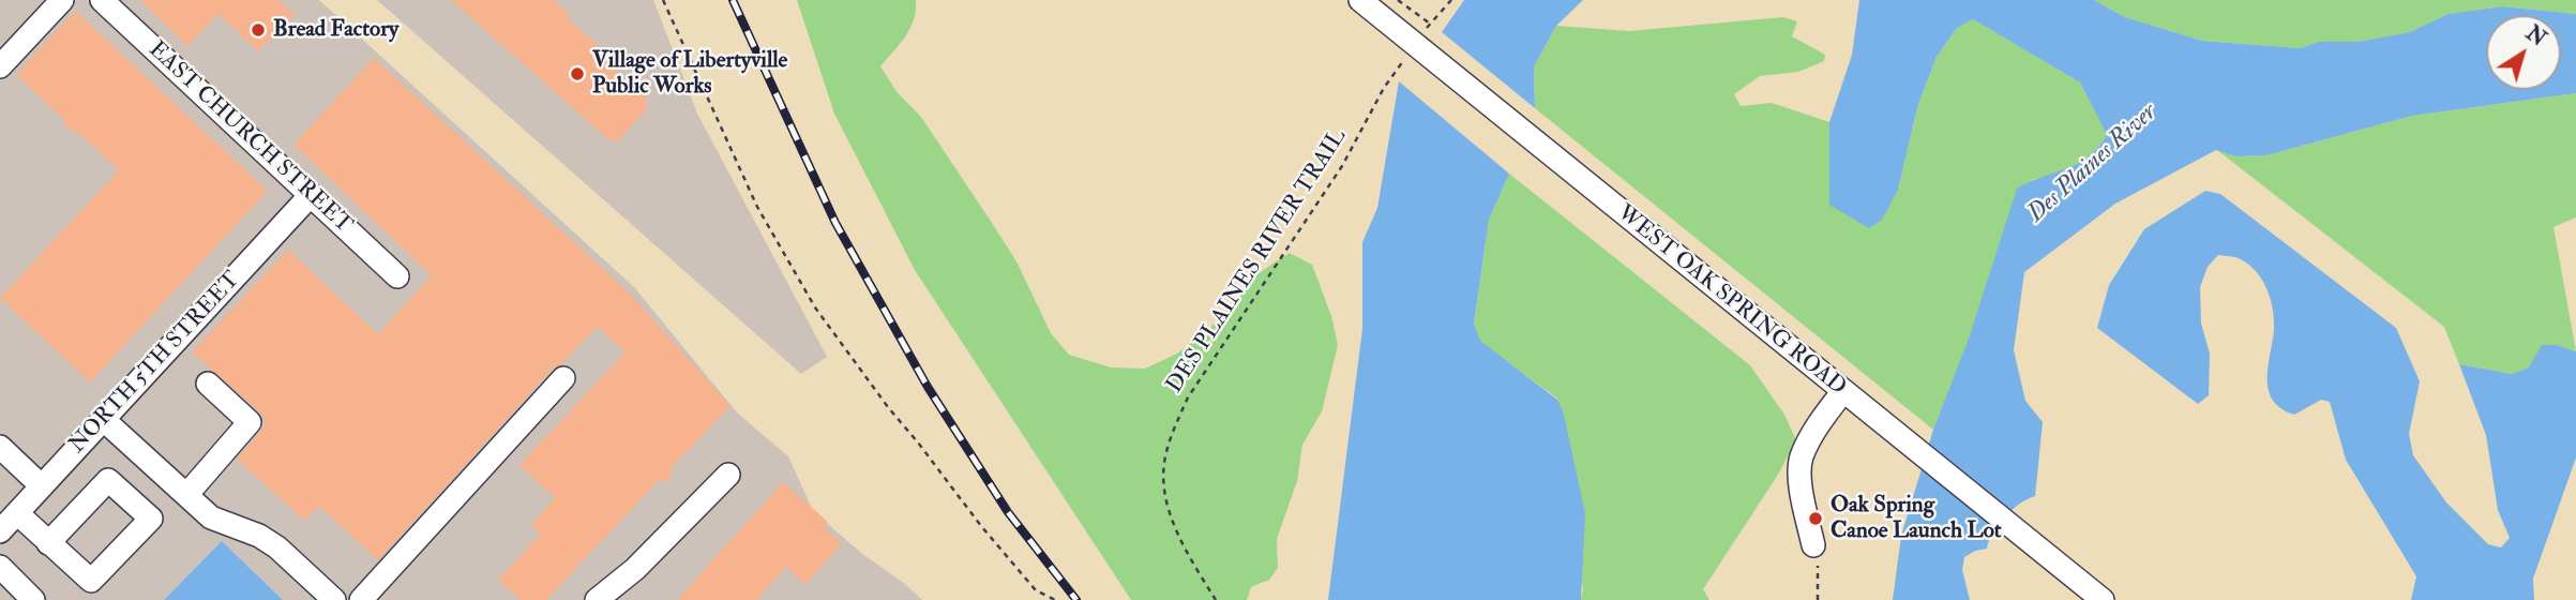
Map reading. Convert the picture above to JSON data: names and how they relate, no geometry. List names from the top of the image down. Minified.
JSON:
{"streets":{"street":["EAST CHURCH STREET","WEST OAK SPRING ROAD","NORTH 5TH STREET"],"path":["DES PLAINES RIVER TRAIL"]},"crossings":[["EAST CHURCH STREET","NORTH 5TH STREET"],["DES PLAINES RIVER TRAIL","WEST OAK SPRING ROAD"]],"water":["Des Plaines River"],"places":["Bread Factory","Village of Libertyville Public Works","Oak Spring Canoe Launch Lot"],"north":"top right"}
